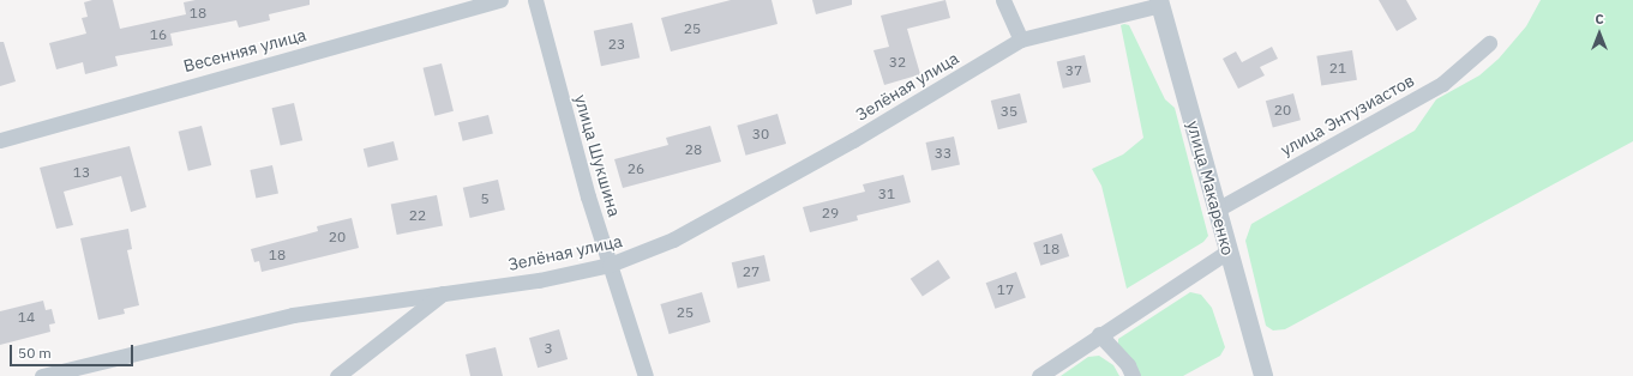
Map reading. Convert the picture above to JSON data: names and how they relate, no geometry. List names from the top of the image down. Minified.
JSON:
{"streets":{"street":["Весенняя улица","Зелёная улица","улица Энтузиастов","улица Шукшина","улица Макаренко"]},"crossings":[["Зелёная улица","улица Шукшина"],["Зелёная улица","улица Макаренко"],["улица Энтузиастов","улица Макаренко"]],"house_numbers":["18","25","16","23","32","21","37","20","35","30","28","33","26","13","31","5","29","22","20","18","18","27","17","25","14","3"],"scale_bar":"50 m","north":"top"}
